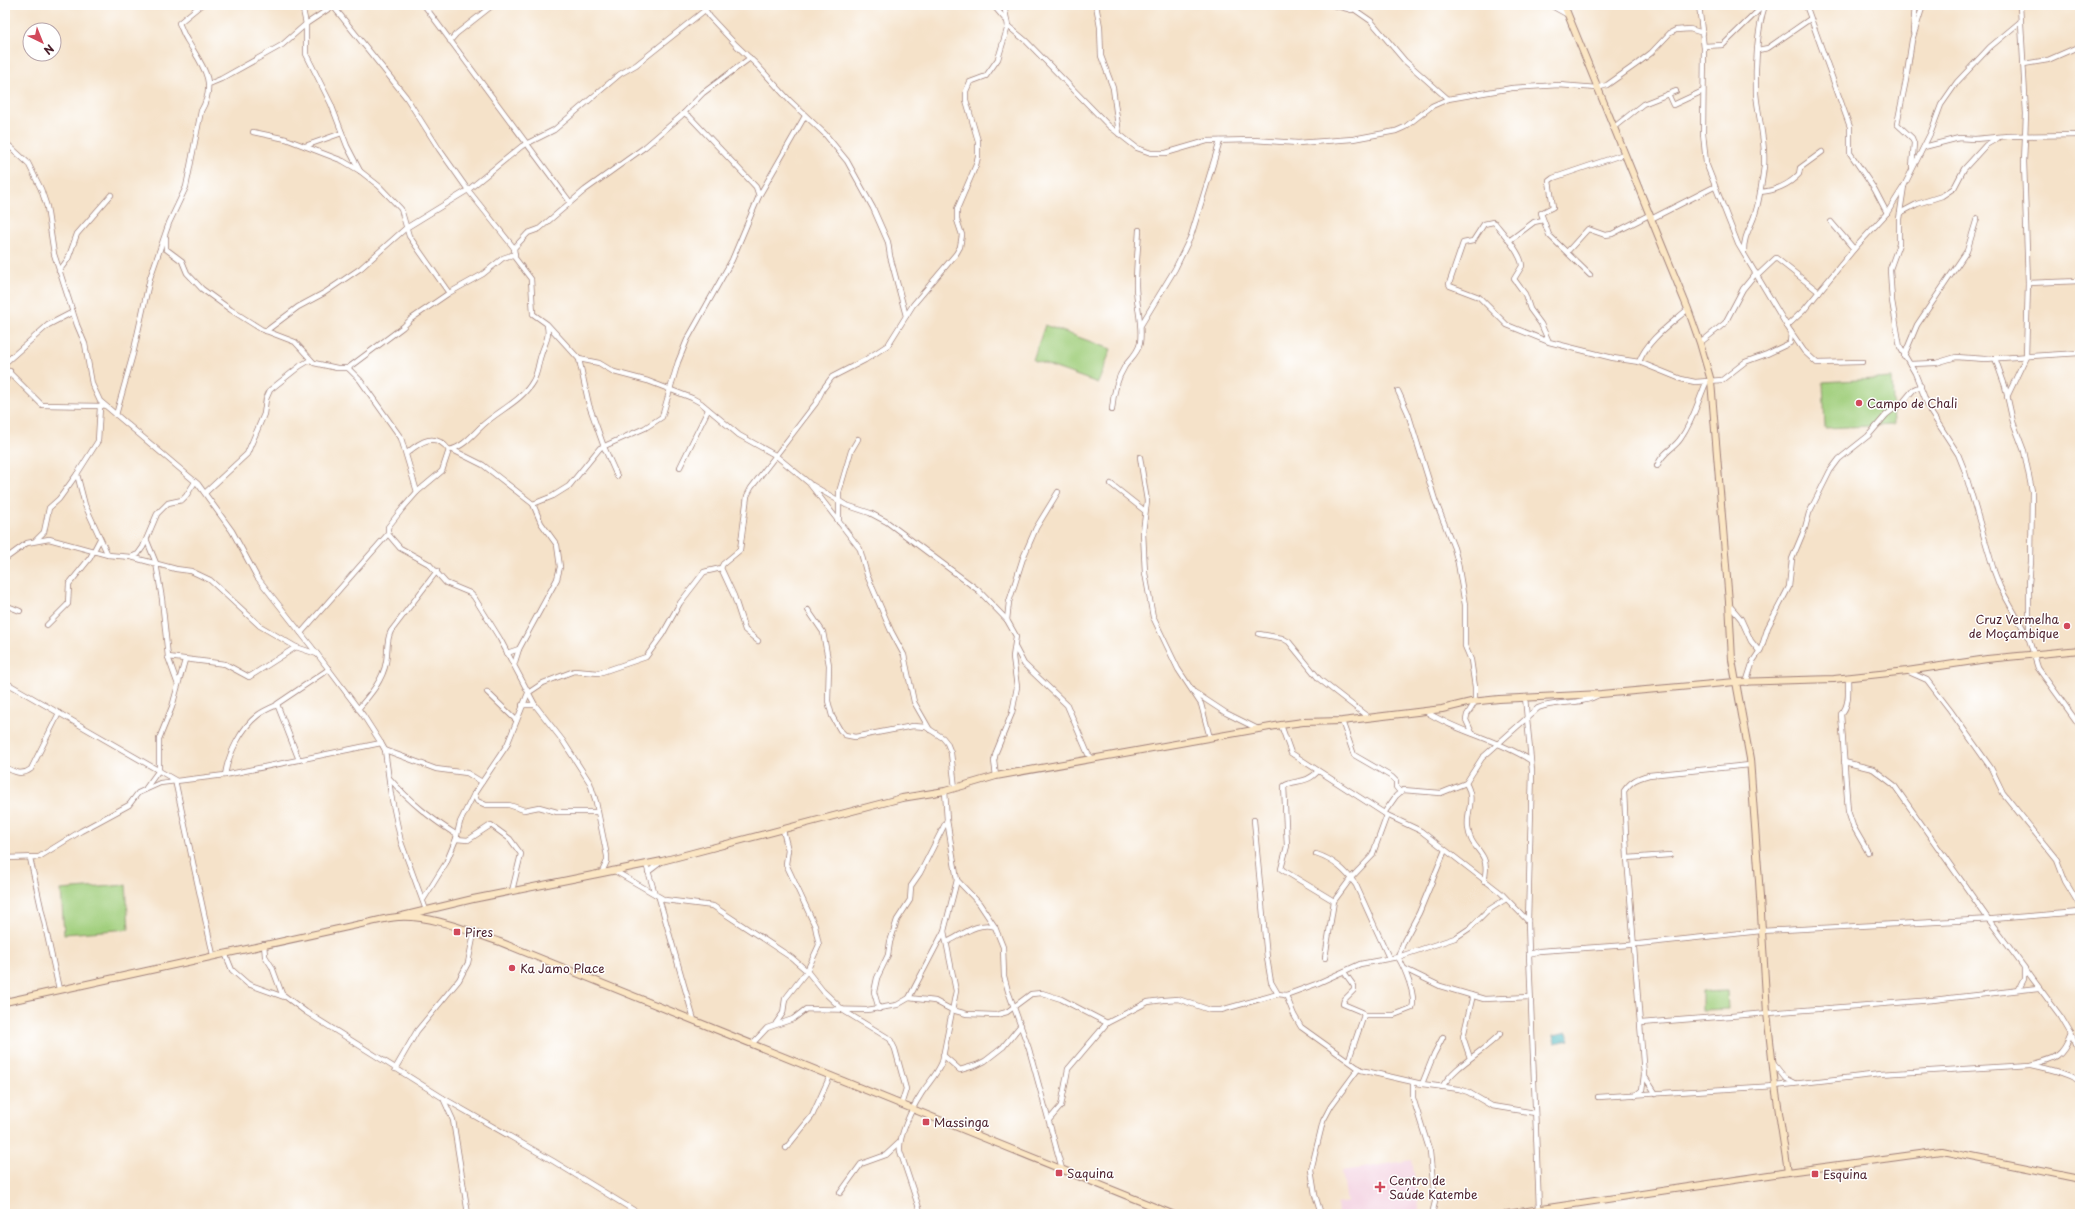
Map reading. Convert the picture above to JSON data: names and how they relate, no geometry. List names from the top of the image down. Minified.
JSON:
{"places":{"other":["Campo de Chali","Cruz Vermelha de Moçambique","Ka Jamo Place"],"transit":["Pires","Massinga","Saquina","Esquina"],"health":["Centro de Saúde Katembe"]},"north":"bottom right"}
